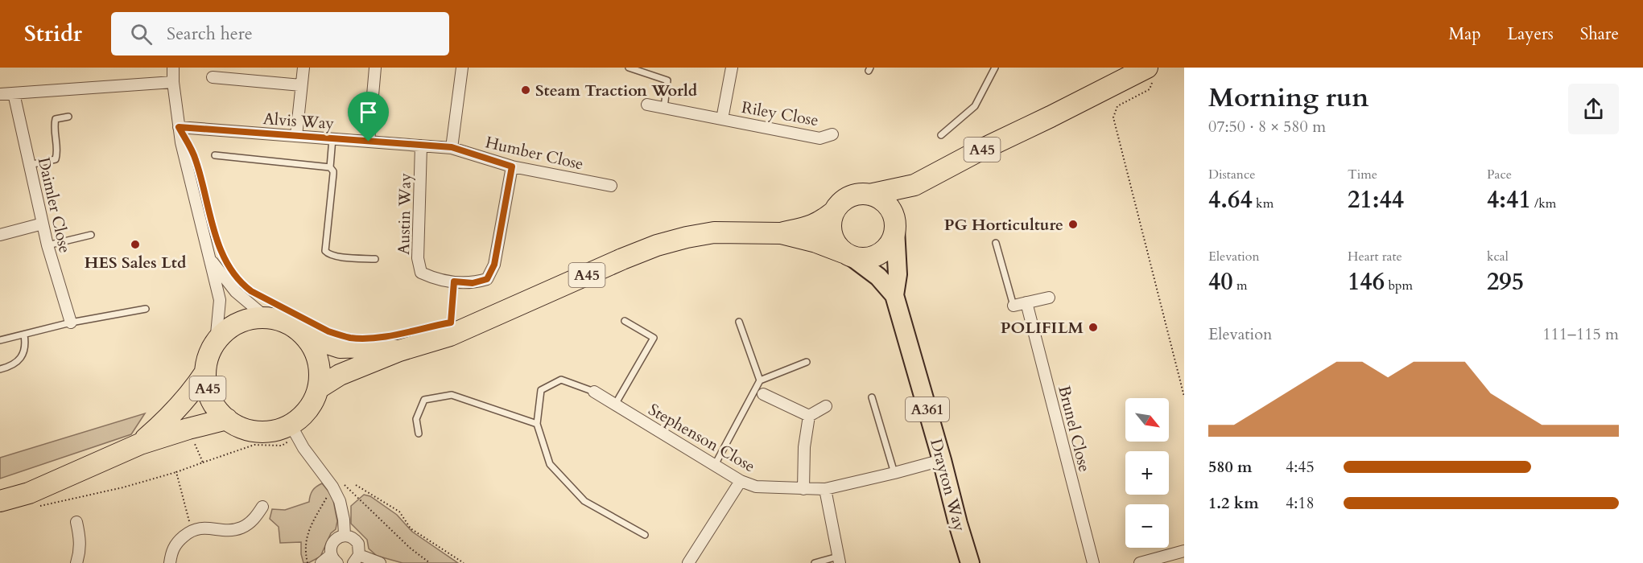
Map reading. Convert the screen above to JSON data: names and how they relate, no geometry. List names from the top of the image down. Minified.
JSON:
{"streets":{"highway":["A45"],"main road":["A361","Drayton Way"],"street":["Riley Close","Alvis Way","Humber Close","Daimler Close","Austin Way","Brunel Close","Stephenson Close"]},"crossings":[["Alvis Way","Humber Close"],["Alvis Way","Austin Way"],["A45","Drayton Way"],["Humber Close","Austin Way"],["Stephenson Close","Drayton Way"]],"places":["Steam Traction World","PG Horticulture","HES Sales Ltd","POLIFILM"],"north":"bottom right","page":{"header":"Stridr","search":"Search here","nav":["Map","Layers","Share"],"heading":["Morning run","07:50 · 8 × 580 m"],"stats":[["Distance","4.64 km"],["Time","21:44"],["Pace","4:41 /km"],["Elevation","40 m"],["Heart rate","146 bpm"],["kcal","295"]],"chart":["Elevation","111–115 m"],"map_buttons":["+","−"],"list":[{"name":"580 m","note":"4:45"},{"name":"1.2 km","note":"4:18"}]}}
